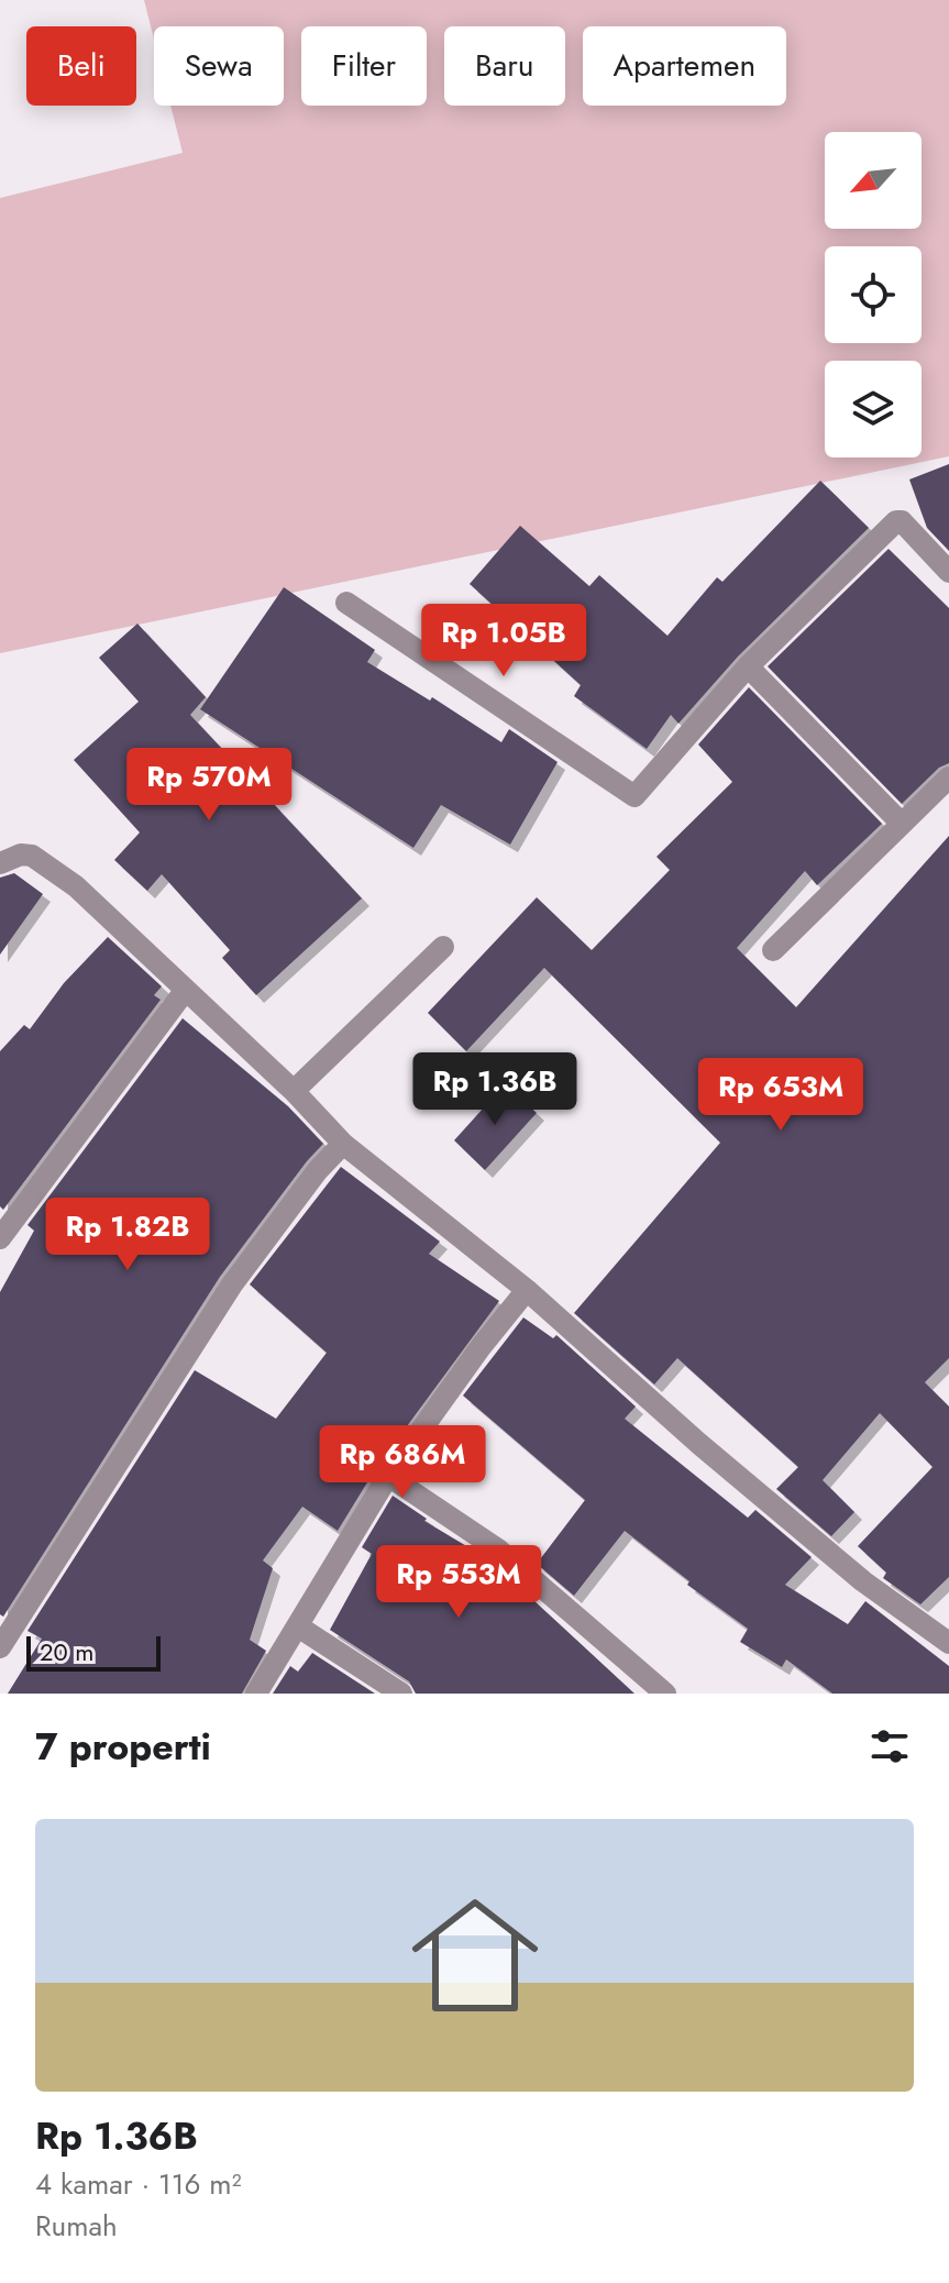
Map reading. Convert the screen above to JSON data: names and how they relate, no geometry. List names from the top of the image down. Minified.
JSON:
{"scale_bar":"20 m","north":"bottom left","page":{"chip":["Beli","Sewa","Filter","Baru","Apartemen"],"price":["Rp 1.05B","Rp 570M","Rp 1.36B","Rp 653M","Rp 1.82B","Rp 686M","Rp 553M"],"scale":"20 m","heading":"7 properti","list":[{"name":"Rp 1.36B","note":"4 kamar · 116 m² · Rumah"}]}}
